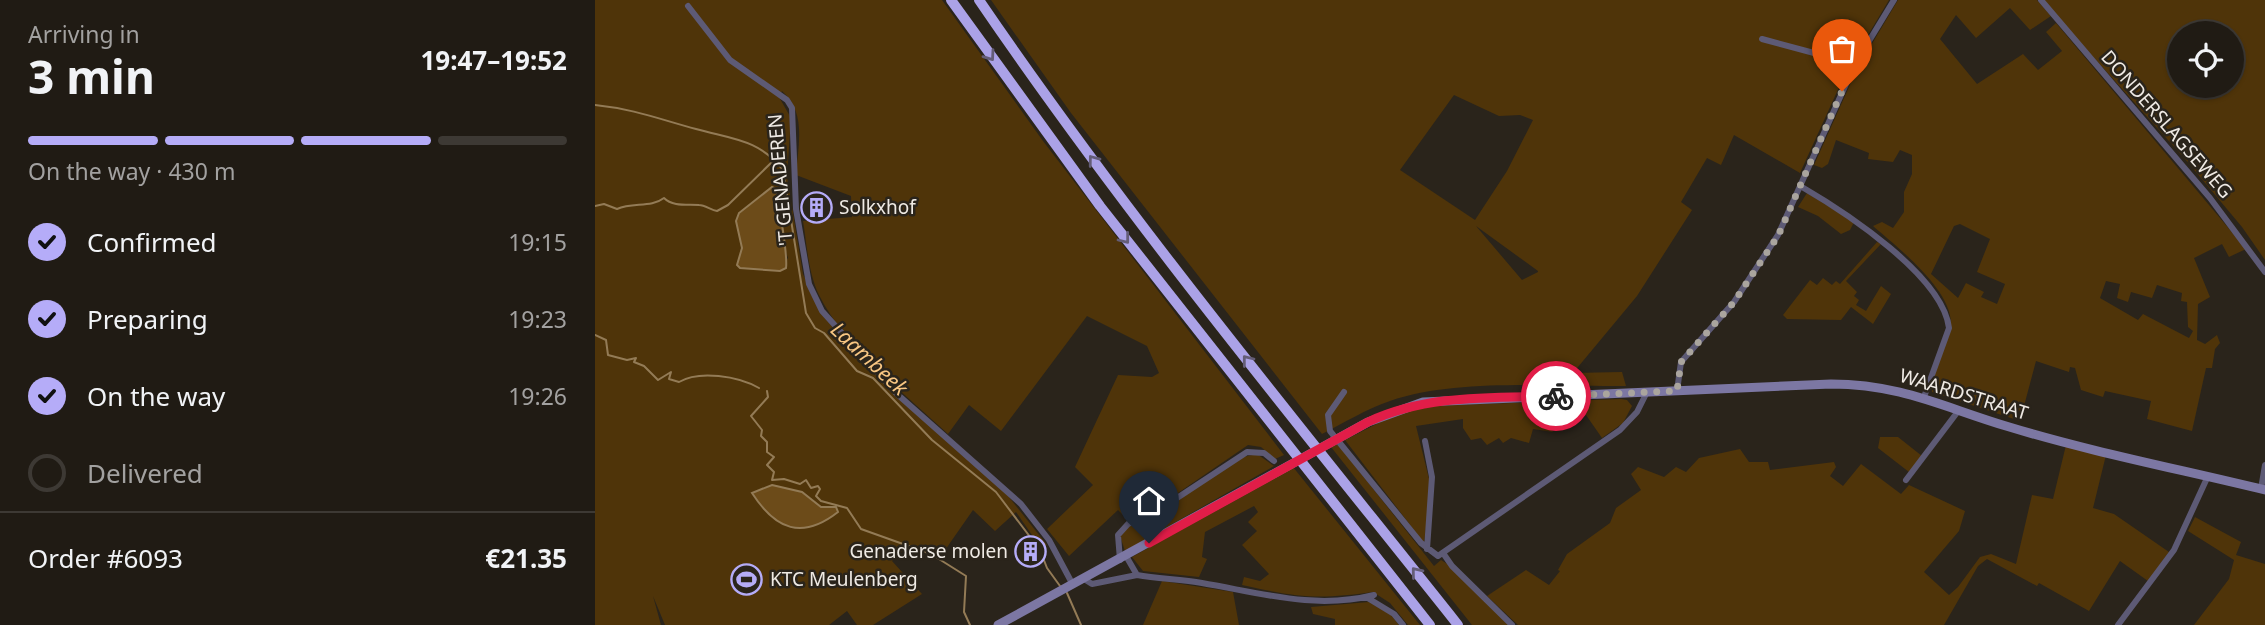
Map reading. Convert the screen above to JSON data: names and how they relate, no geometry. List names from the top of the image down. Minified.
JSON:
{"streets":{"street":["DONDERSLAGSEWEG","'T GENADEREN","WAARDSTRAAT"]},"crossings":[["'T GENADEREN","WAARDSTRAAT"]],"water":["Laambeek"],"places":{"building":["Solkxhof","Genaderse molen"],"sports":["KTC Meulenberg"]},"page":{"heading":["3 min","Arriving in","19:47–19:52"],"panel":["Order #6093","€21.35"],"bar":"On the way · 430 m","list":[["Confirmed","19:15"],["Preparing","19:23"],["On the way","19:26"],"Delivered"]}}
